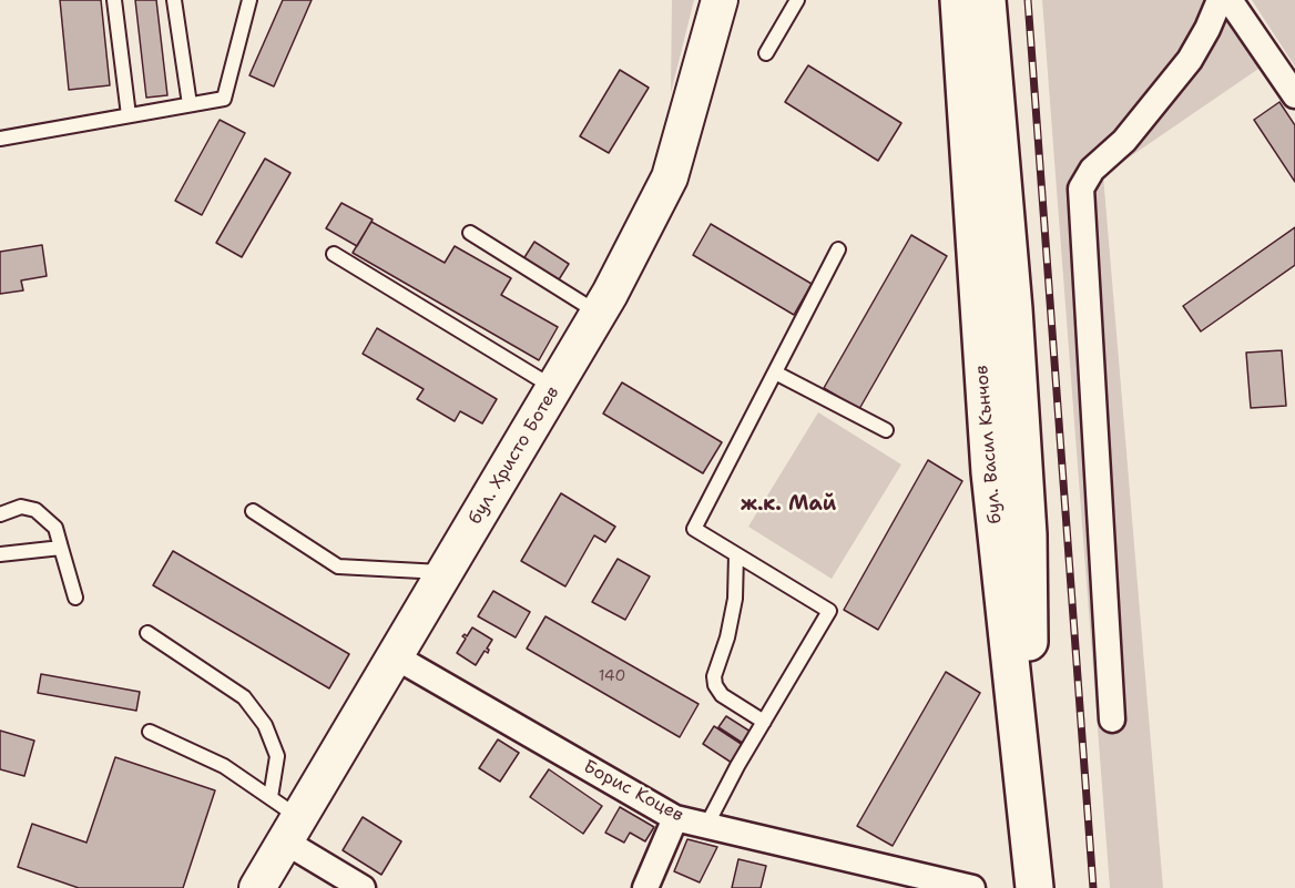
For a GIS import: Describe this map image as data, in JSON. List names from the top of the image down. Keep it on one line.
{"streets":{"main road":["бул. Васил Кънчов"],"street":["бул. Христо Ботев","Борис Коцев"]},"crossings":[["бул. Христо Ботев","Борис Коцев"]],"districts":["ж.к. Май"],"house_numbers":["140"]}
